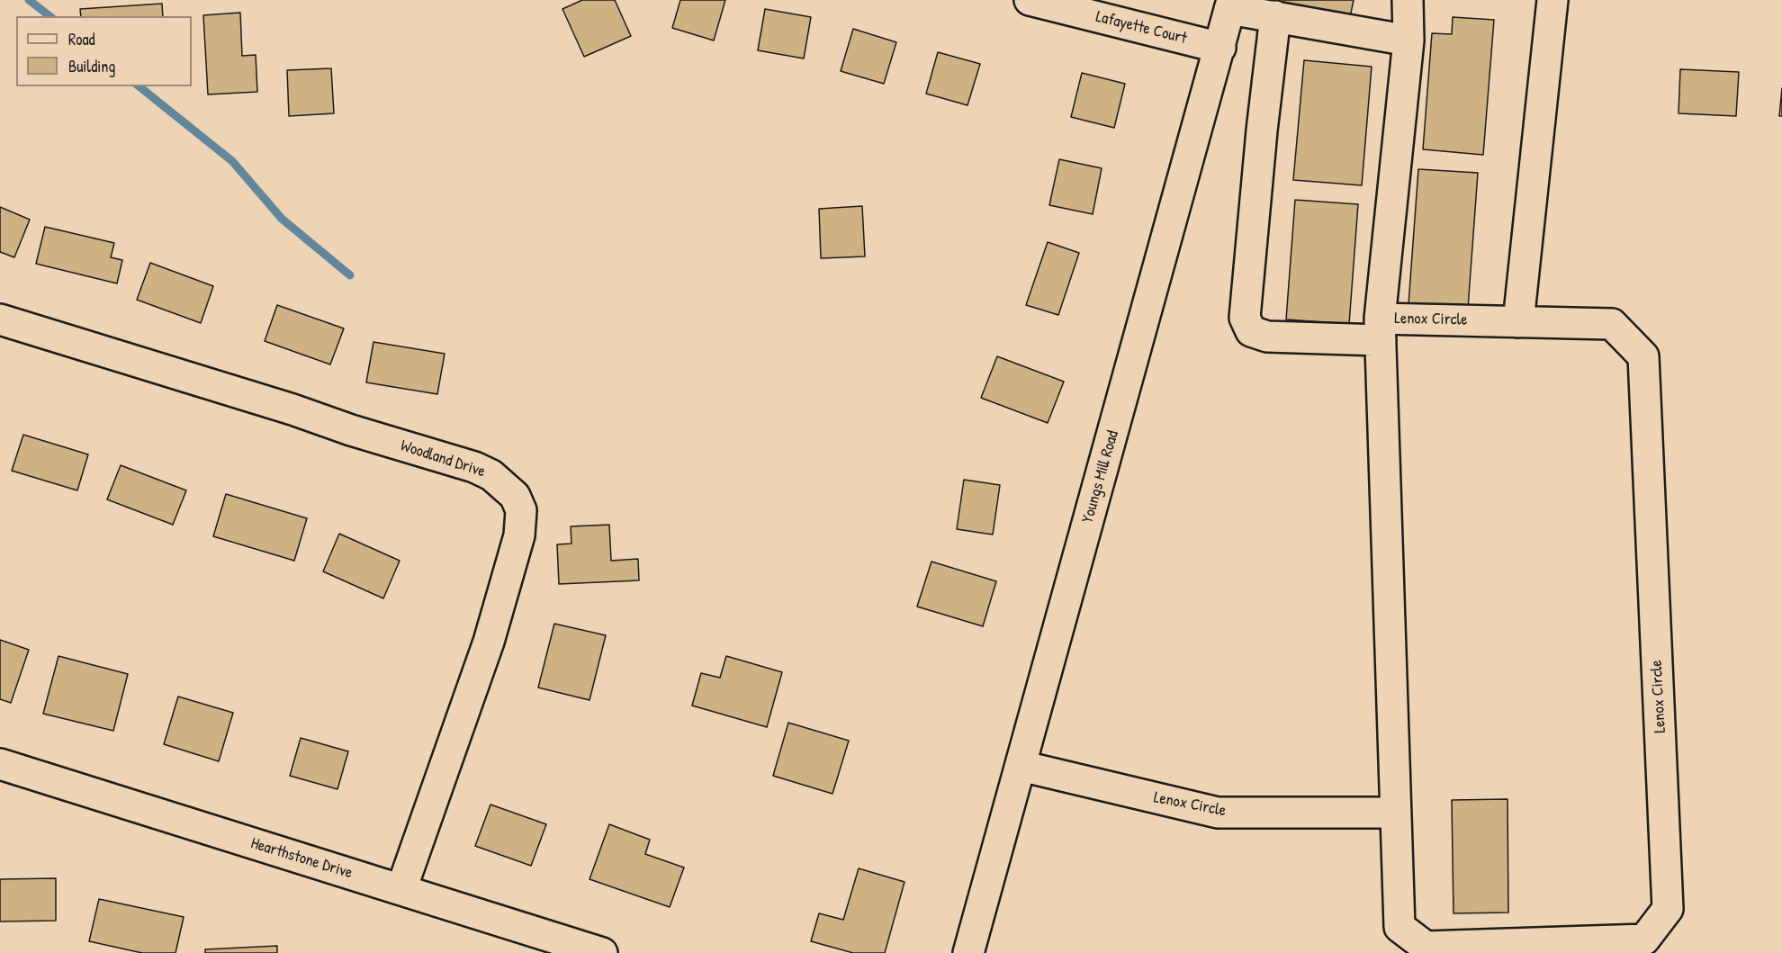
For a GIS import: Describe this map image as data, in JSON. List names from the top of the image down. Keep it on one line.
{"streets":{"street":["Lafayette Court","Lenox Circle","Woodland Drive","Youngs Mill Road","Hearthstone Drive"]},"crossings":[["Lafayette Court","Youngs Mill Road"],["Lenox Circle","Youngs Mill Road"],["Woodland Drive","Hearthstone Drive"]],"legend":["Road","Building"]}
